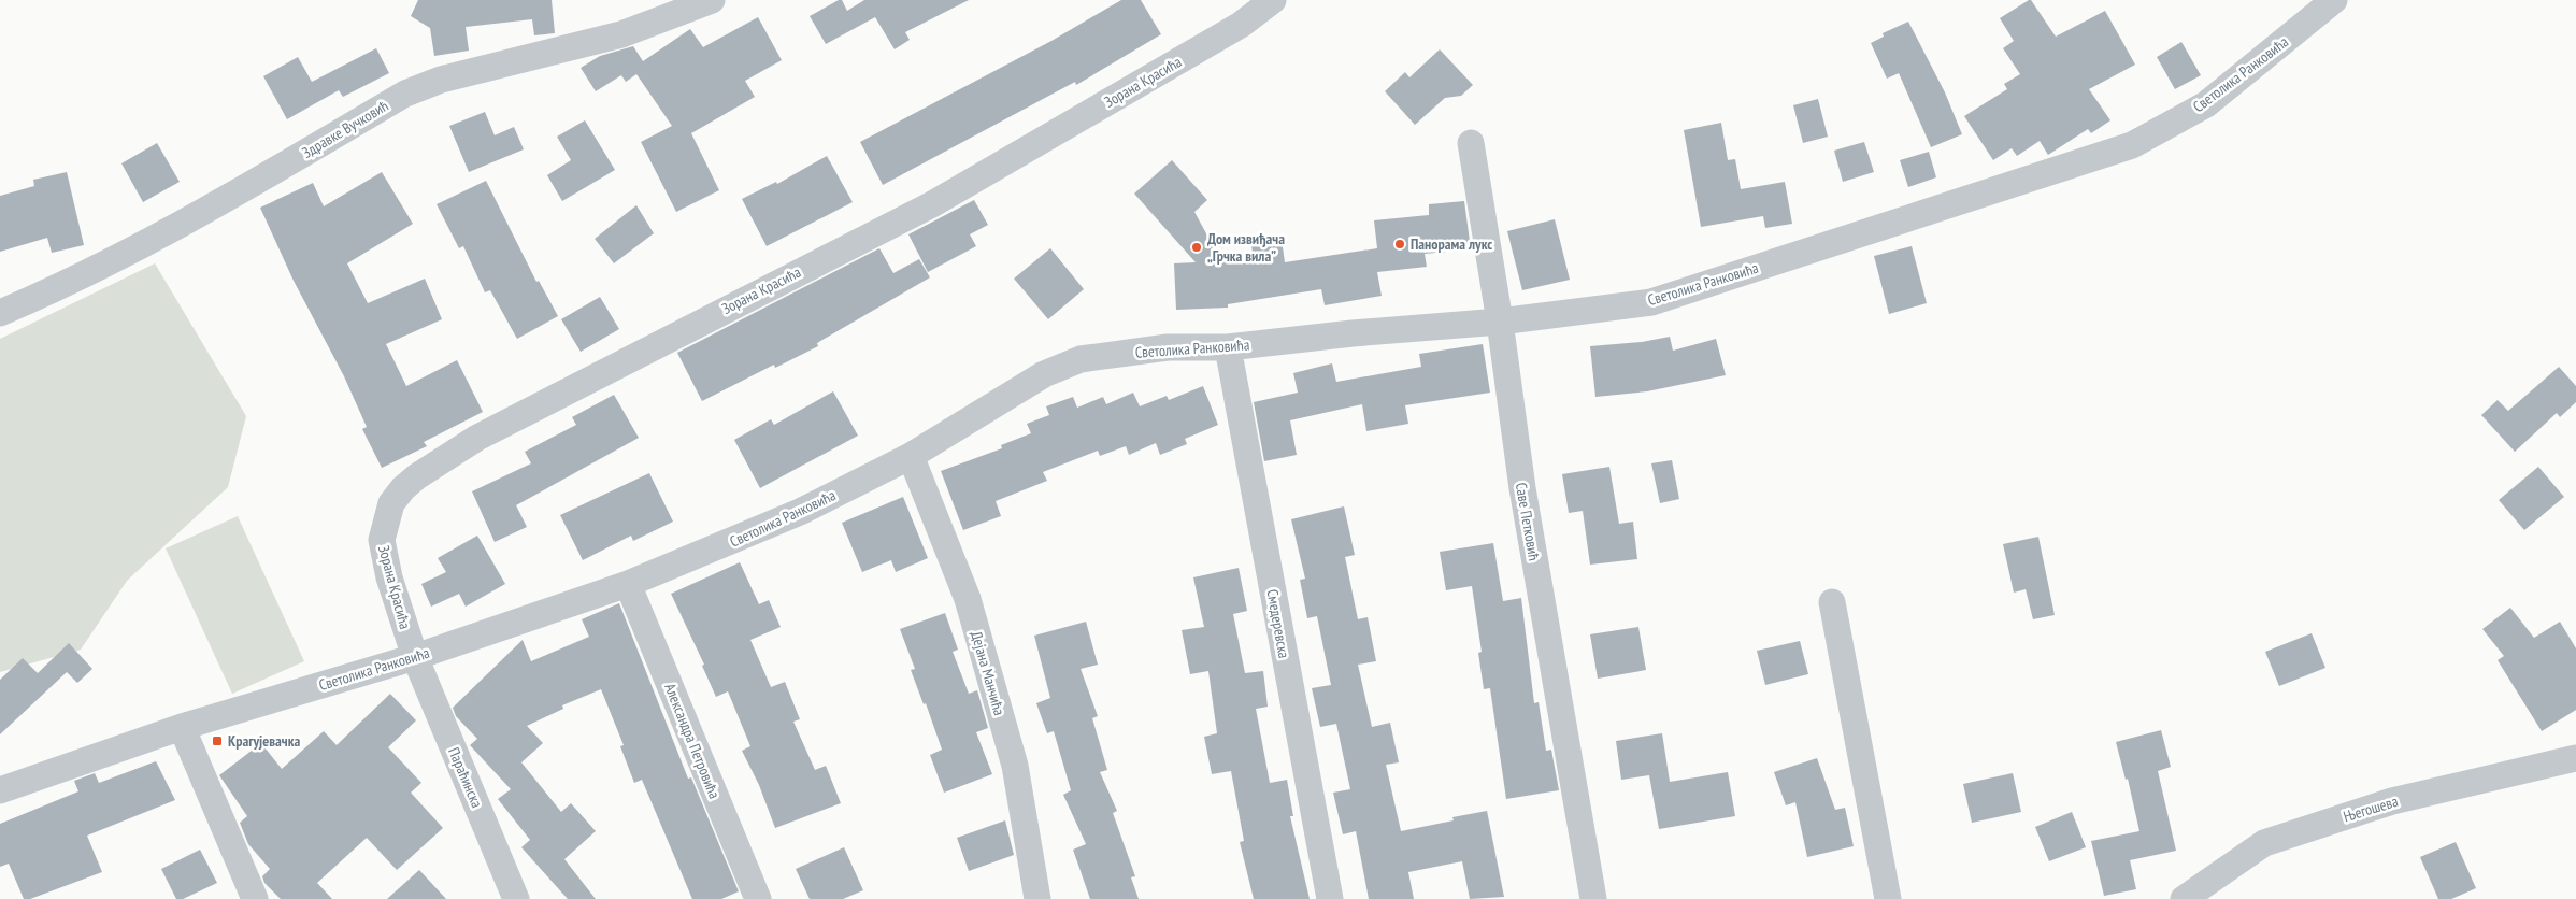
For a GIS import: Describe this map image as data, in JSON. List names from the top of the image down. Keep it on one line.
{"streets":{"street":["Светолика Ранковића","Зорана Красића","Здравке Вучковић","Саве Петковић","Смедеревска","Дејана Манчића","Александра Петровића","Параћинска","Његошева"]},"crossings":[["Светолика Ранковића","Зорана Красића"],["Светолика Ранковића","Саве Петковић"],["Светолика Ранковића","Смедеревска"],["Светолика Ранковића","Дејана Манчића"],["Светолика Ранковића","Александра Петровића"],["Светолика Ранковића","Параћинска"],["Зорана Красића","Параћинска"]],"places":{"other":["Панорама лукс","Дом извиђача „Грчка вила”"],"transit":["Крагујевачка"]}}
